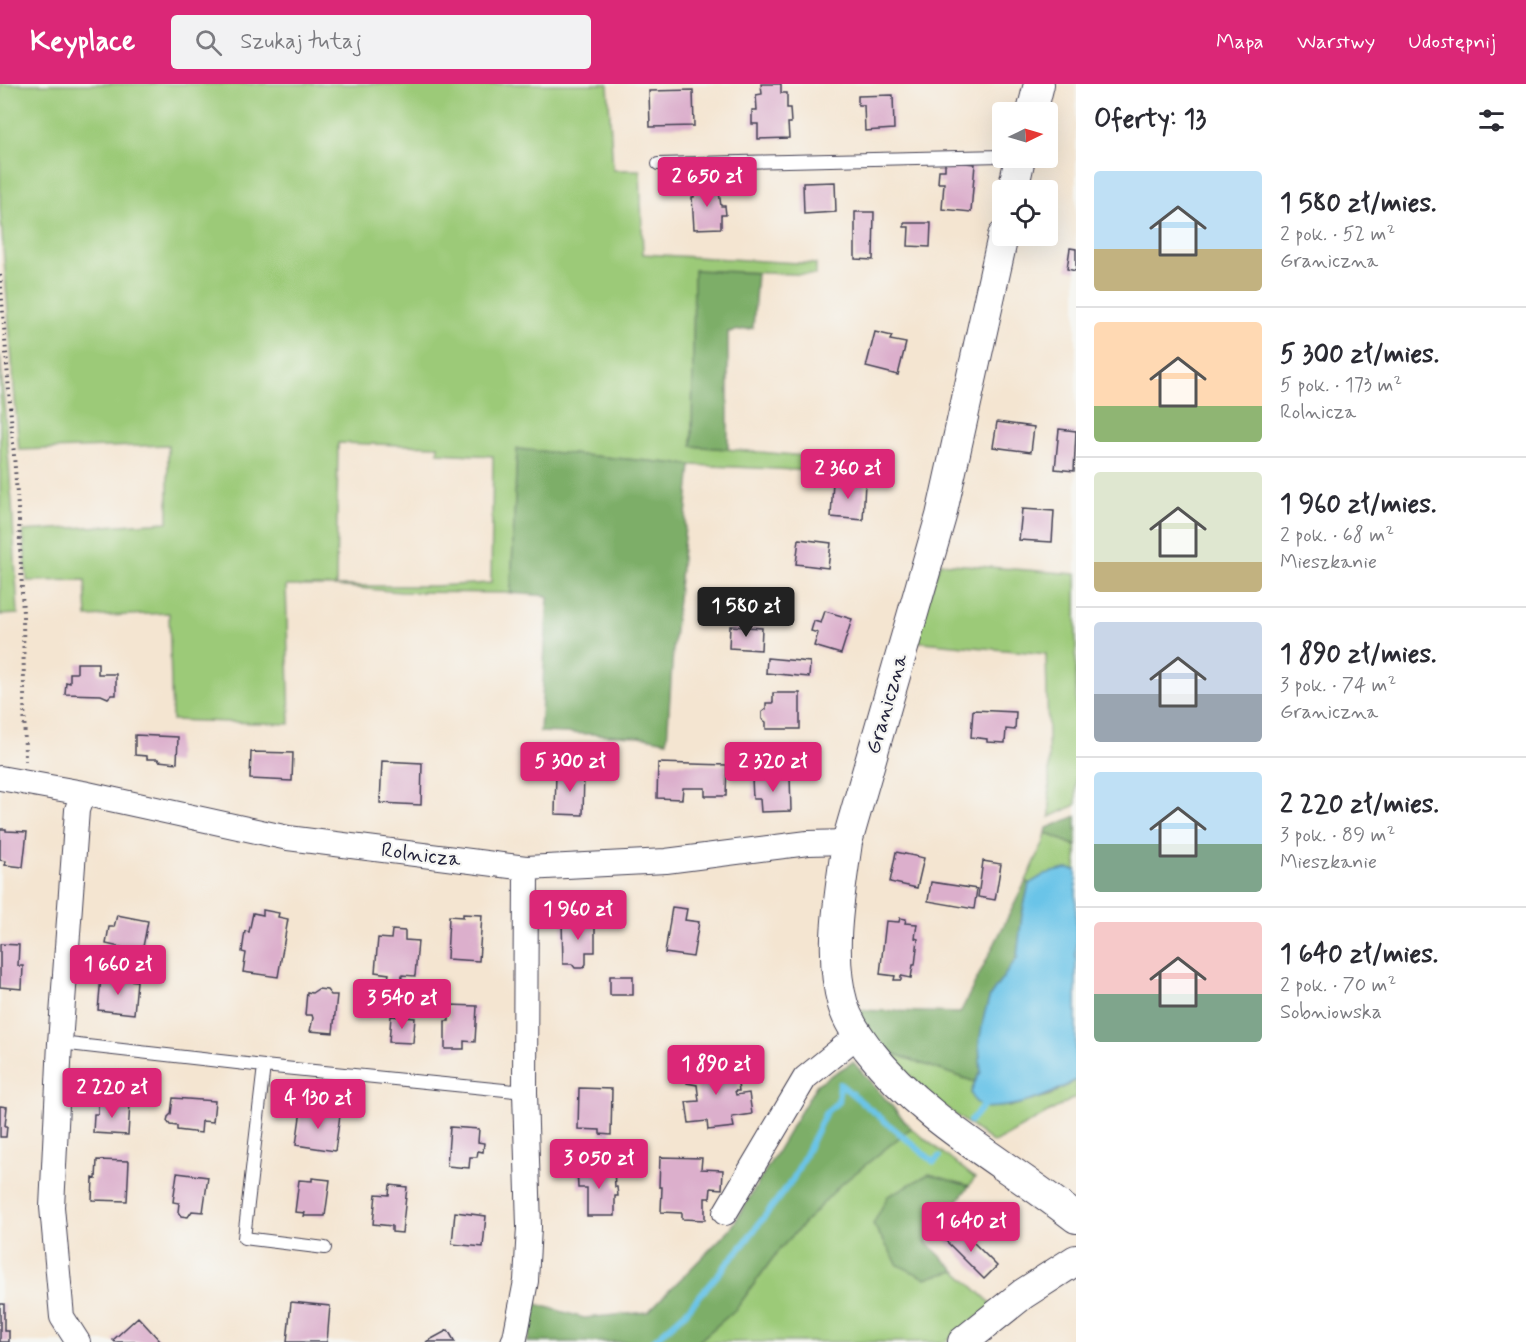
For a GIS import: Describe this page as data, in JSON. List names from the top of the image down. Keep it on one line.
{"streets":{"street":["Graniczna","Rolnicza"]},"crossings":[["Graniczna","Rolnicza"]],"north":"right","page":{"header":"Keyplace","search":"Szukaj tutaj","nav":["Mapa","Warstwy","Udostępnij"],"heading":"Oferty: 13","list":[{"name":"1 580 zł/mies.","note":"2 pok. · 52 m² · Graniczna"},{"name":"5 300 zł/mies.","note":"5 pok. · 173 m² · Rolnicza"},{"name":"1 960 zł/mies.","note":"2 pok. · 68 m² · Mieszkanie"},{"name":"1 890 zł/mies.","note":"3 pok. · 74 m² · Graniczna"},{"name":"2 220 zł/mies.","note":"3 pok. · 89 m² · Mieszkanie"},{"name":"1 640 zł/mies.","note":"2 pok. · 70 m² · Sobniowska"}],"price":["2 650 zł","2 360 zł","1 580 zł","5 300 zł","2 320 zł","1 960 zł","1 660 zł","3 540 zł","1 890 zł","2 220 zł","4 130 zł","3 050 zł","1 640 zł"]}}
